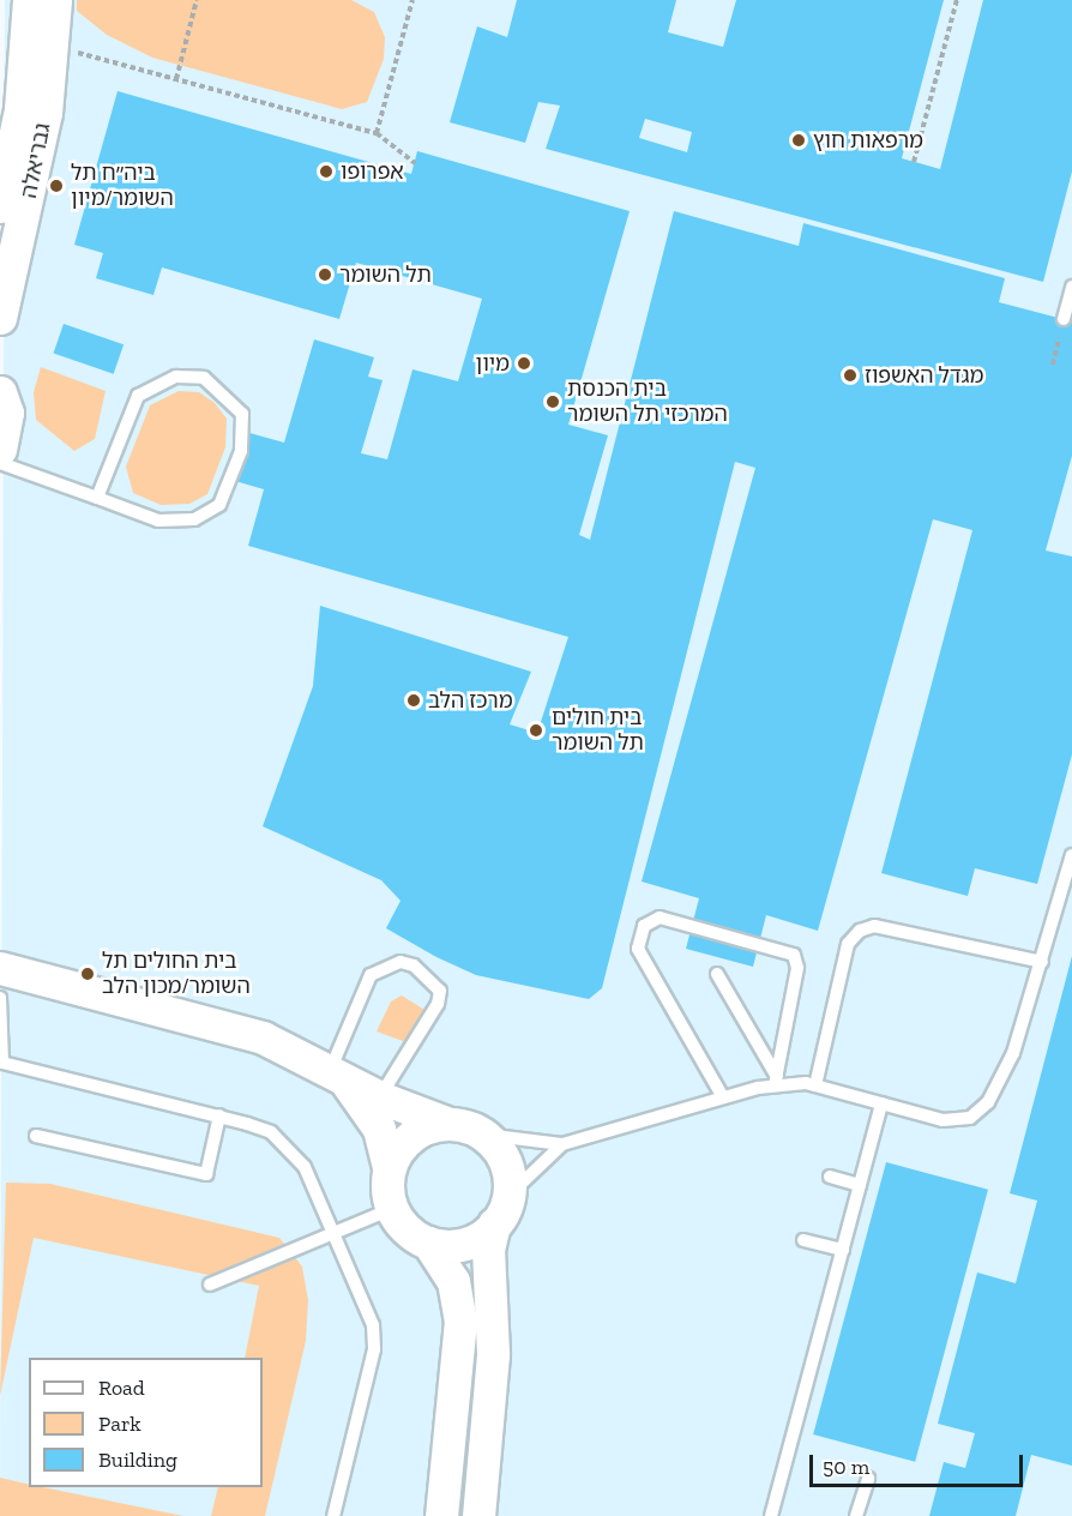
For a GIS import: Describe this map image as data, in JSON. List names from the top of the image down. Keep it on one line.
{"streets":{"street":["גבריאלה"]},"places":["מרפאות חוץ","אפרופו","ביה״ח תל השומר/מיון","תל השומר","מיון","מגדל האשפוז","בית הכנסת המרכזי תל השומר","מרכז הלב","בית חולים תל השומר","בית החולים תל השומר/מכון הלב"],"legend":["Road","Park","Building"],"scale_bar":"50 m"}
